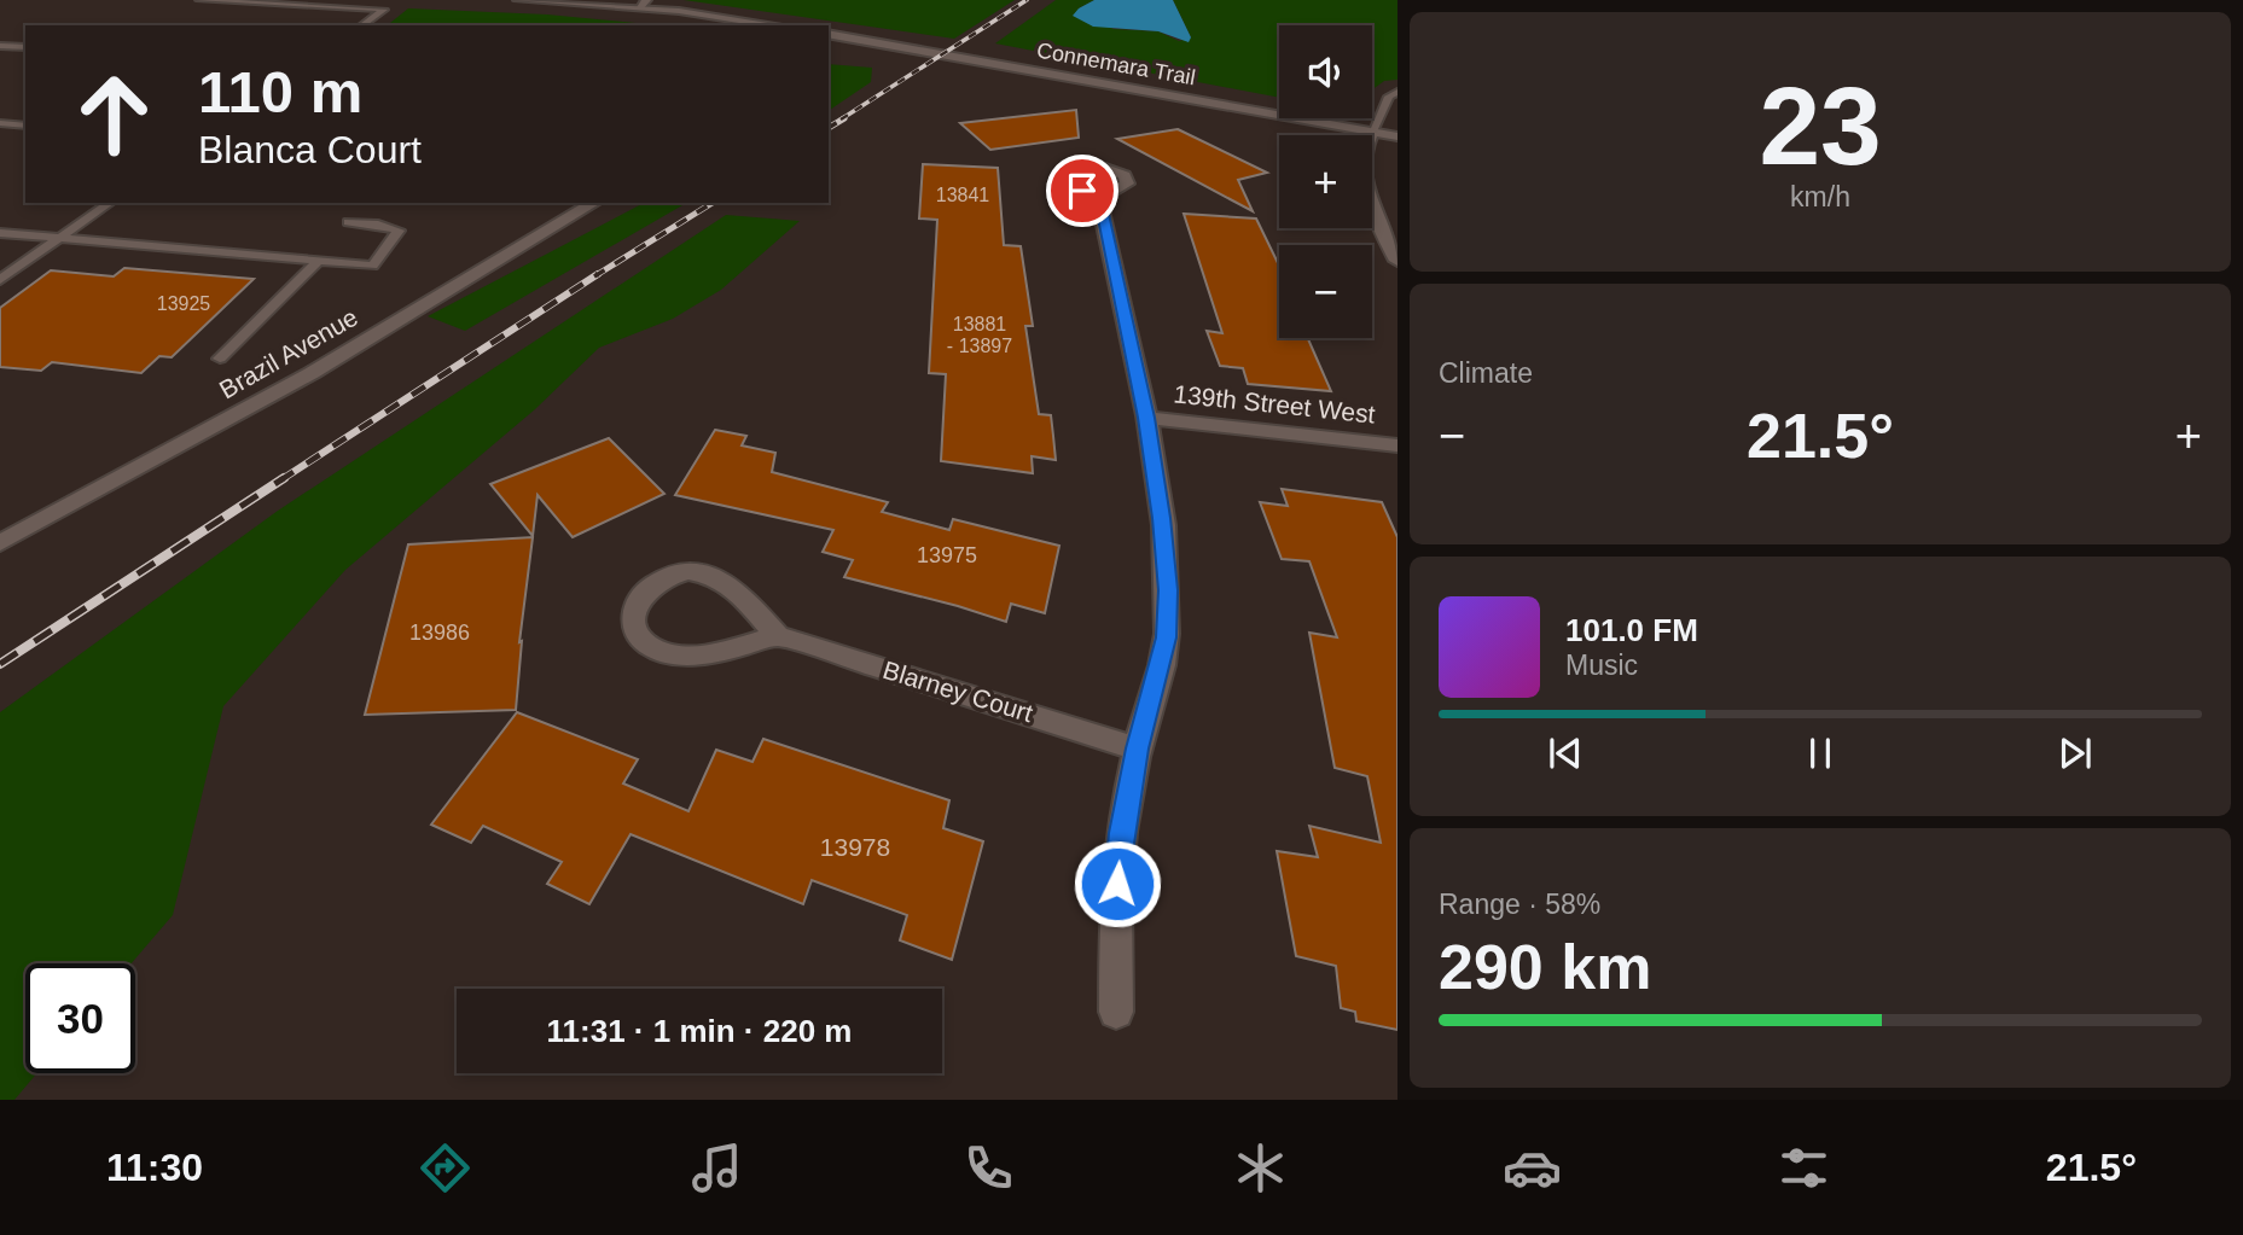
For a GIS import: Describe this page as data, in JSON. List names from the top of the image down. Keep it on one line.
{"streets":{"street":["Connemara Trail","Brazil Avenue","139th Street West","Blarney Court"]},"house_numbers":["13841","13925","13881 - 13897","13975","13986","13978"],"page":{"tile":[["23","km/h"],"Climate",["Range · 58%","290 km"]],"map_buttons":["+","−"],"turn":["110 m","Blanca Court"],"heat":["−","21.5°","+"],"song":["101.0 FM","Music"],"limit":"30","trip":"11:31 · 1 min · 220 m","tabs":["11:30","21.5°"]}}
